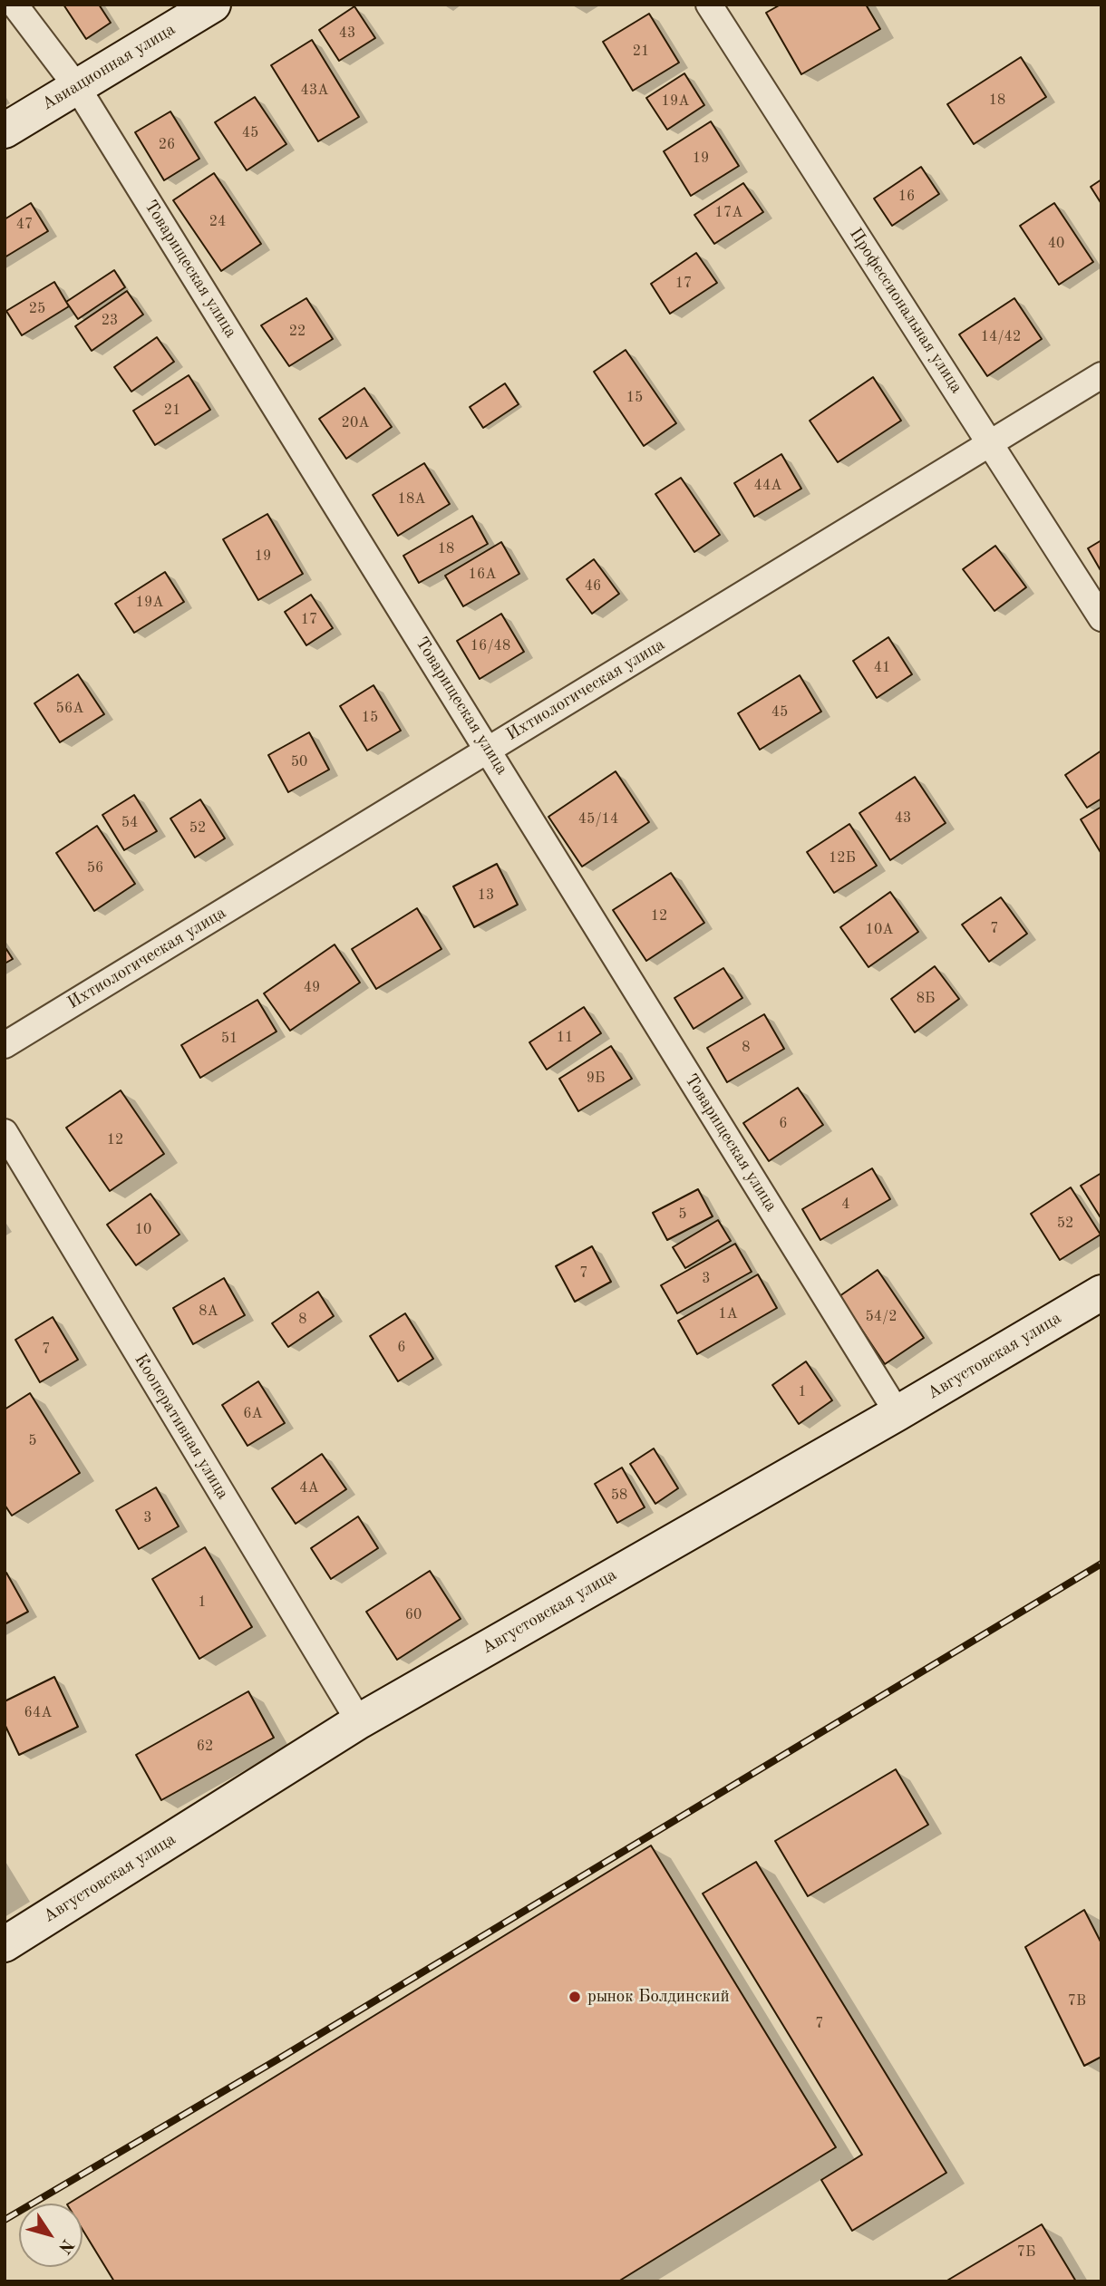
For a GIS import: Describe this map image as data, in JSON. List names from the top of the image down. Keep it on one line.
{"streets":{"street":["Авиационная улица","Товарищеская улица","Профессиональная улица","Ихтиологическая улица","Августовская улица","Кооперативная улица"]},"crossings":[["Авиационная улица","Товарищеская улица"],["Товарищеская улица","Ихтиологическая улица"],["Товарищеская улица","Августовская улица"],["Профессиональная улица","Ихтиологическая улица"],["Августовская улица","Кооперативная улица"]],"places":["рынок Болдинский"],"house_numbers":["43","21","43А","18","19А","45","26","19","16","17А","24","47","40","17","25","23","22","14/42","15","21","20А","44А","18А","18","19","16А","46","19А","17","16/48","41","56А","45","15","50","43","45/14","54","52","12Б","56","13","12","7","10А","49","8Б","11","51","8","9Б","6","12","4","5","52","10","7","3","8А","1А","54/2","8","6","7","1","6А","5","4А","58","3","1","60","64А","62","7В","7","7Б"],"north":"bottom right"}
